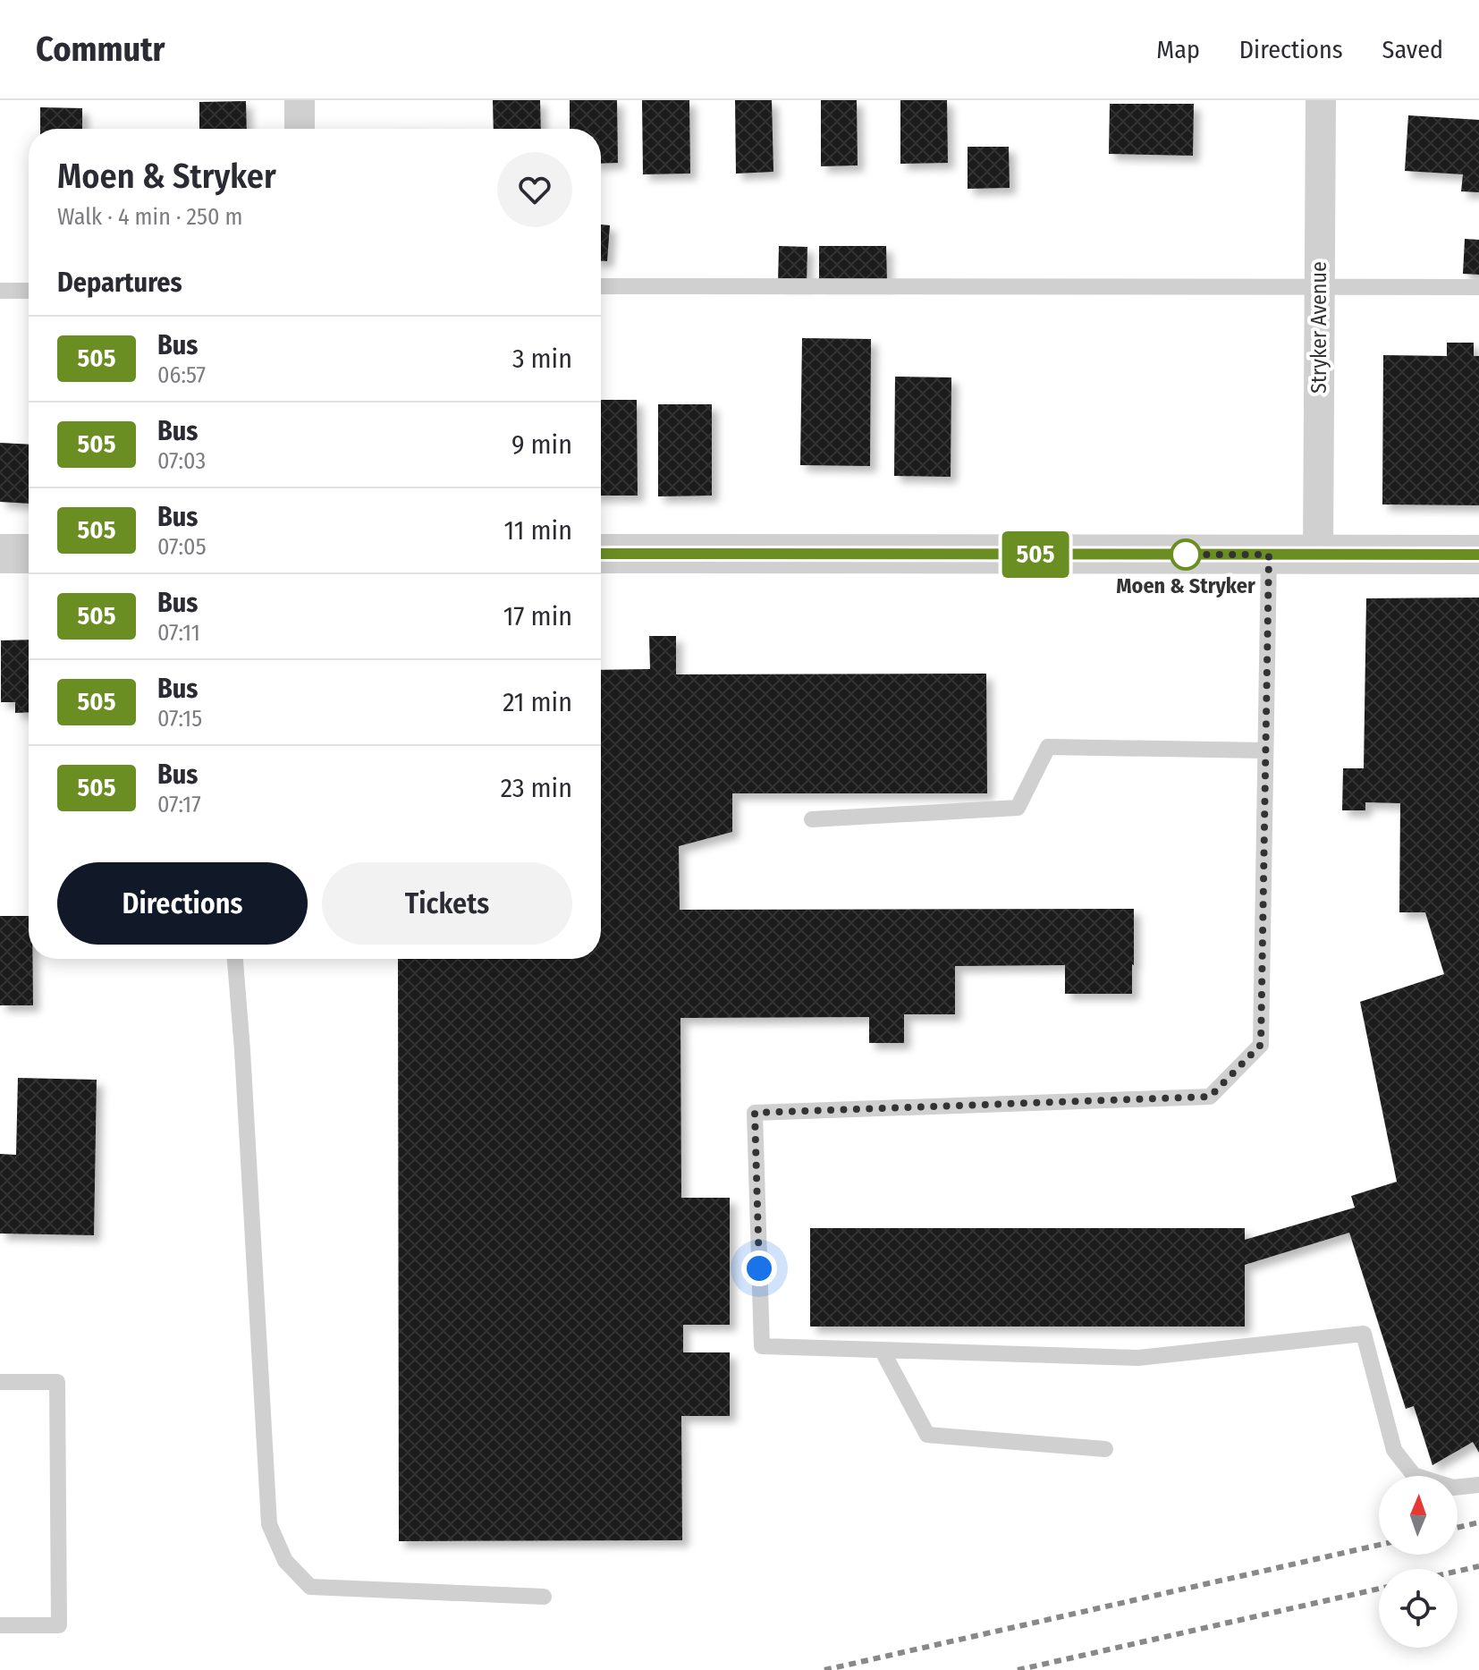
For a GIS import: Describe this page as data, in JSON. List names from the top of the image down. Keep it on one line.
{"streets":{"street":["Stryker Avenue"]},"places":["Moen & Stryker"],"lines":["bus line 505"],"north":"top","page":{"header":"Commutr","nav":["Map","Directions","Saved"],"on_map":"505","heading":[["Moen & Stryker","Walk · 4 min · 250 m"],"Departures"],"list":[{"mark":"505","name":"Bus","note":"06:57","value":"3 min"},{"mark":"505","name":"Bus","note":"07:03","value":"9 min"},{"mark":"505","name":"Bus","note":"07:05","value":"11 min"},{"mark":"505","name":"Bus","note":"07:11","value":"17 min"},{"mark":"505","name":"Bus","note":"07:15","value":"21 min"},{"mark":"505","name":"Bus","note":"07:17","value":"23 min"}],"buttons":["Directions","Tickets"]}}
